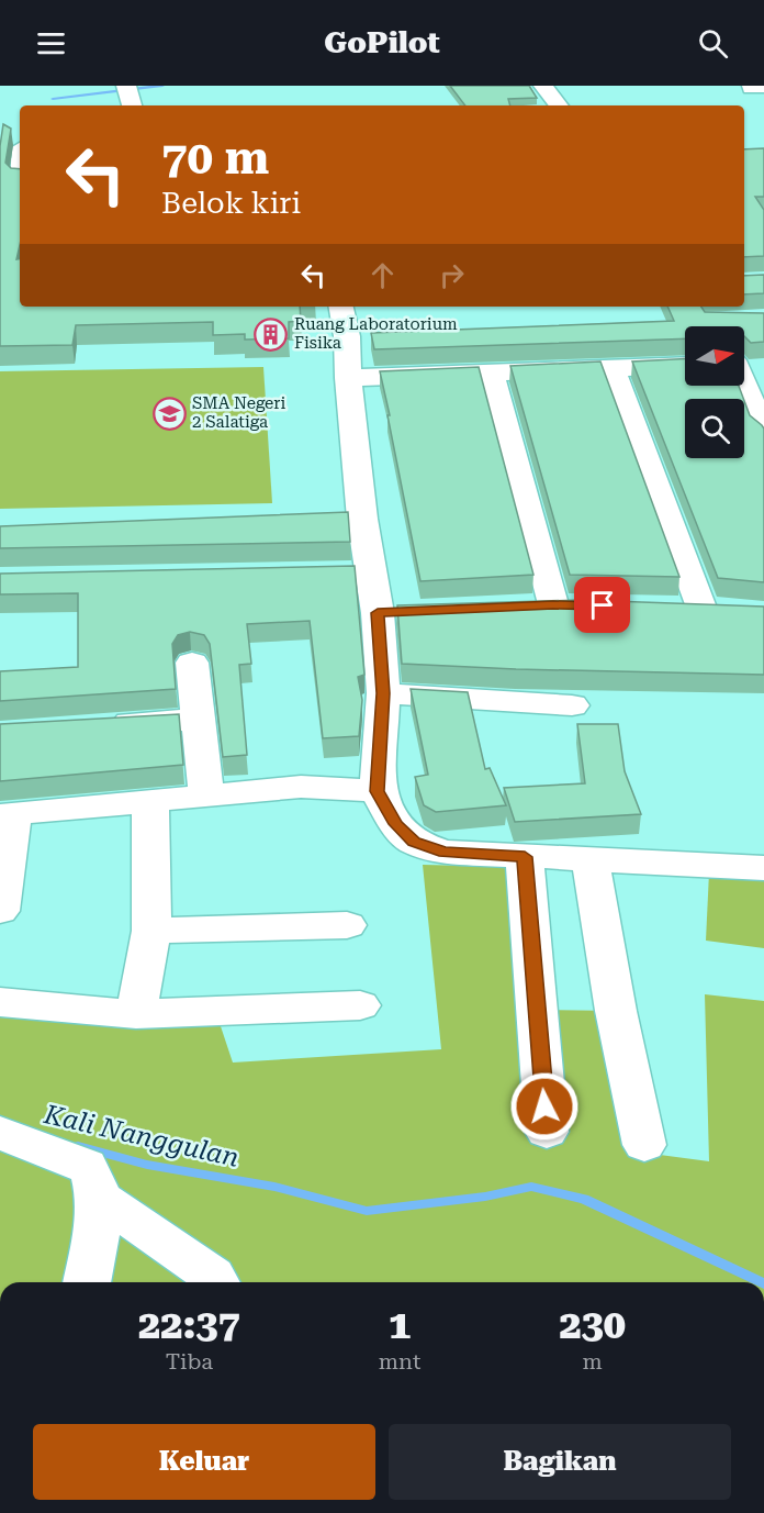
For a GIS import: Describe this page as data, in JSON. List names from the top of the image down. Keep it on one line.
{"water":["Kali Nanggulan"],"places":{"building":["Ruang Laboratorium Fisika"],"school or university":["SMA Negeri 2 Salatiga"]},"north":"right","page":{"header":"GoPilot","turn":["70 m","Belok kiri"],"eta":["22:37","Tiba","1","mnt","230","m"],"buttons":["Keluar","Bagikan"]}}
